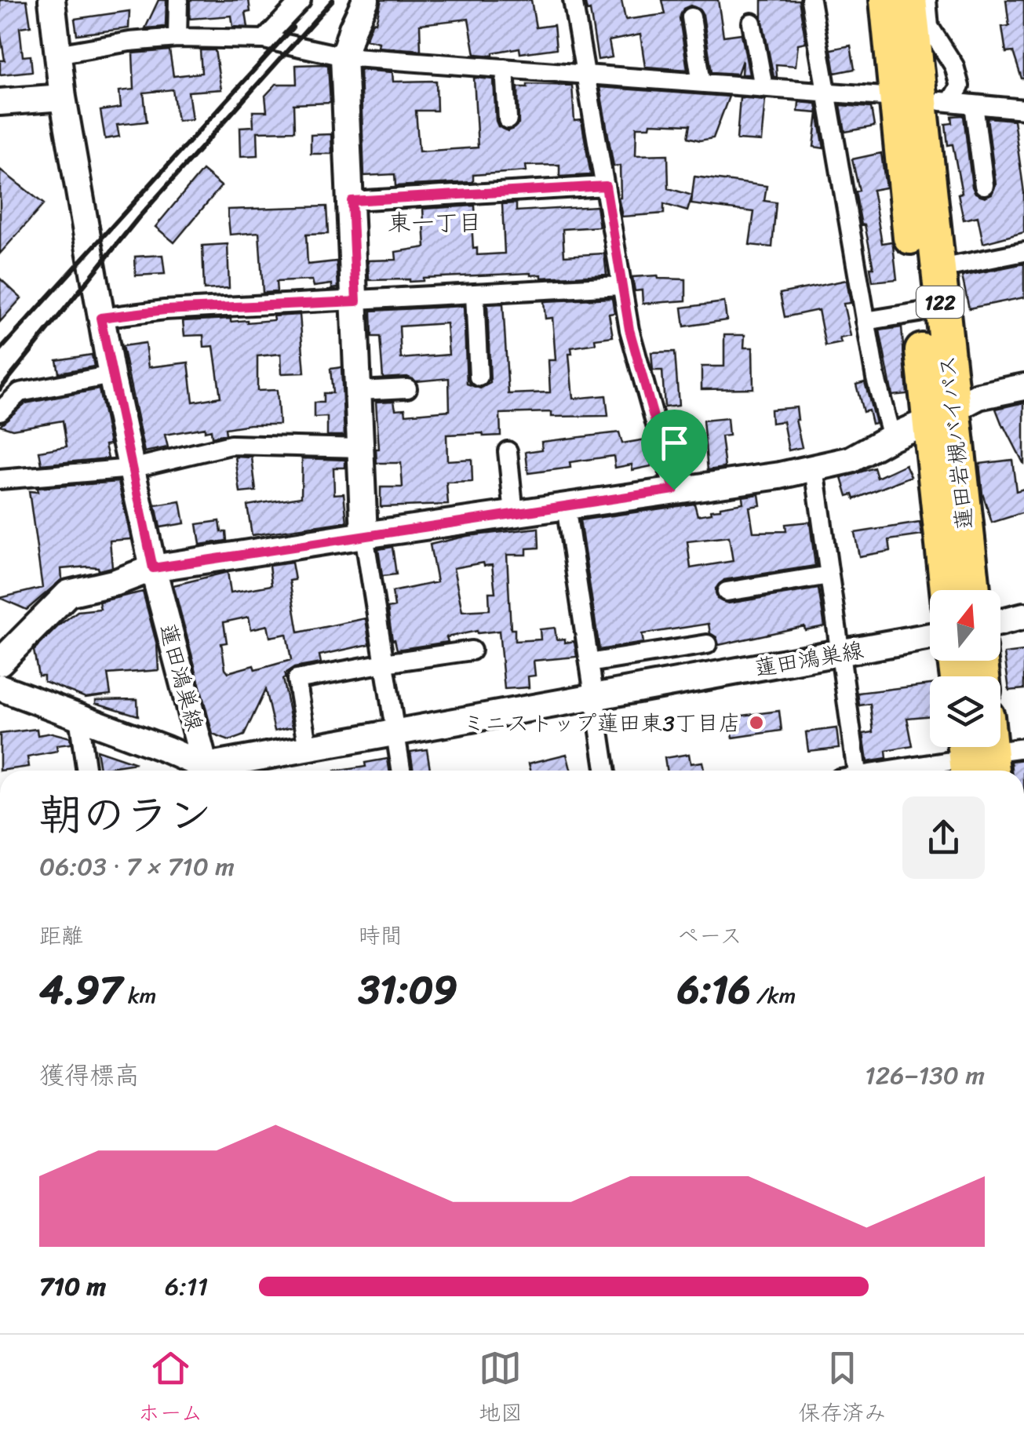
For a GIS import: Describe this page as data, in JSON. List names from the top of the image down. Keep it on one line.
{"streets":{"highway":["122","蓮田岩槻バイパス"],"street":["蓮田鴻巣線"]},"districts":["東一丁目"],"places":["ミニストップ蓮田東3丁目店"],"north":"top","page":{"heading":["朝のラン","06:03 · 7 × 710 m"],"stats":[["距離","4.97 km"],["時間","31:09"],["ペース","6:16 /km"]],"chart":["獲得標高","126–130 m"],"list":[{"name":"710 m","note":"6:11"}],"tabs":["ホーム","地図","保存済み"]}}
